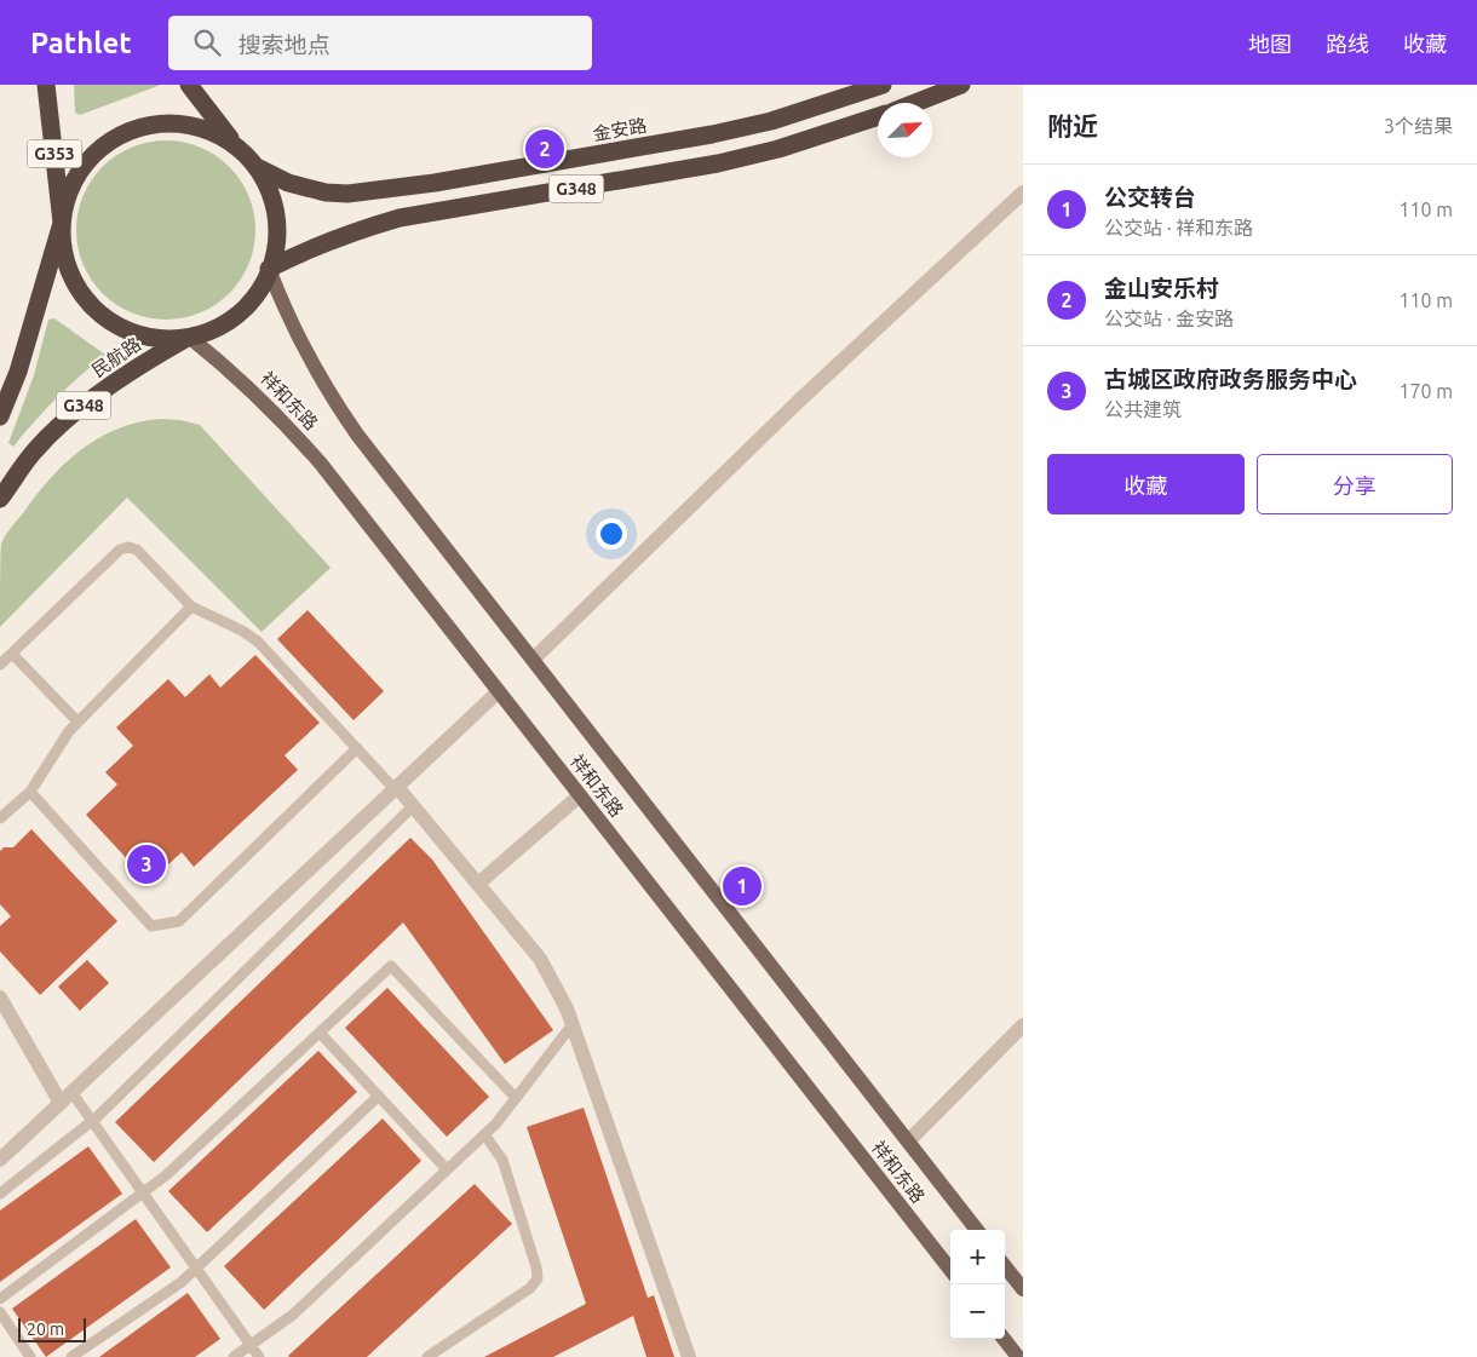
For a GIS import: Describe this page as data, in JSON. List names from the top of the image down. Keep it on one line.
{"streets":{"highway":["金安路","G353","G348","民航路"],"main road":["祥和东路"]},"crossings":[["金安路","G353"],["金安路","G348"],["金安路","民航路"],["金安路","祥和东路"],["G353","G348"],["G353","民航路"],["G353","祥和东路"],["G348","民航路"],["G348","祥和东路"],["民航路","祥和东路"]],"scale_bar":"20 m","north":"top right","page":{"header":"Pathlet","search":"搜索地点","nav":["地图","路线","收藏"],"heading":["附近","3个结果"],"pins":["2","3","1"],"list":[{"mark":"1","name":"公交转台","note":"公交站 · 祥和东路","value":"110 m"},{"mark":"2","name":"金山安乐村","note":"公交站 · 金安路","value":"110 m"},{"mark":"3","name":"古城区政府政务服务中心","note":"公共建筑","value":"170 m"}],"buttons":["收藏","分享"],"map_buttons":["+","−"],"scale":"20 m"}}
